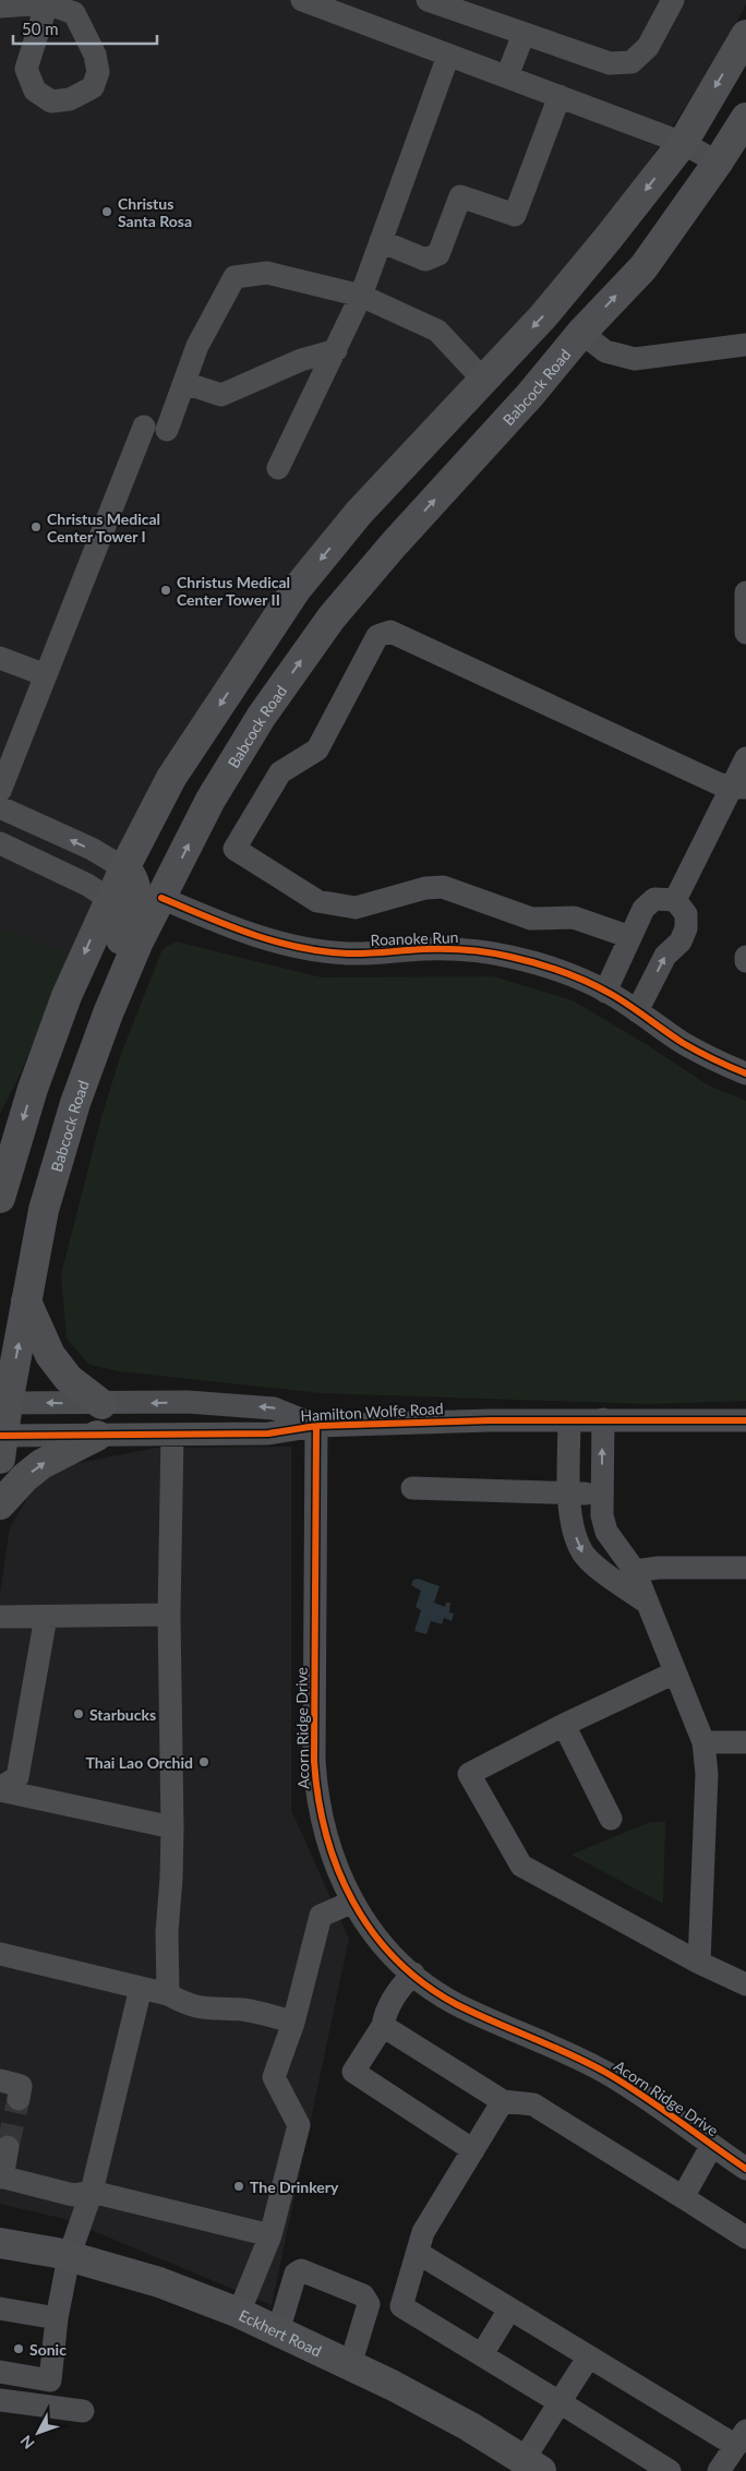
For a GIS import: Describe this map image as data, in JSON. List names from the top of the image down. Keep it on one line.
{"streets":{"main road":["Babcock Road","Eckhert Road"],"street":["Roanoke Run","Hamilton Wolfe Road","Acorn Ridge Drive"]},"crossings":[["Babcock Road","Roanoke Run"],["Babcock Road","Hamilton Wolfe Road"],["Hamilton Wolfe Road","Acorn Ridge Drive"]],"places":["Christus Santa Rosa","Christus Medical Center Tower I","Christus Medical Center Tower II","Starbucks","Thai Lao Orchid","The Drinkery","Sonic"],"scale_bar":"50 m","north":"bottom left"}
